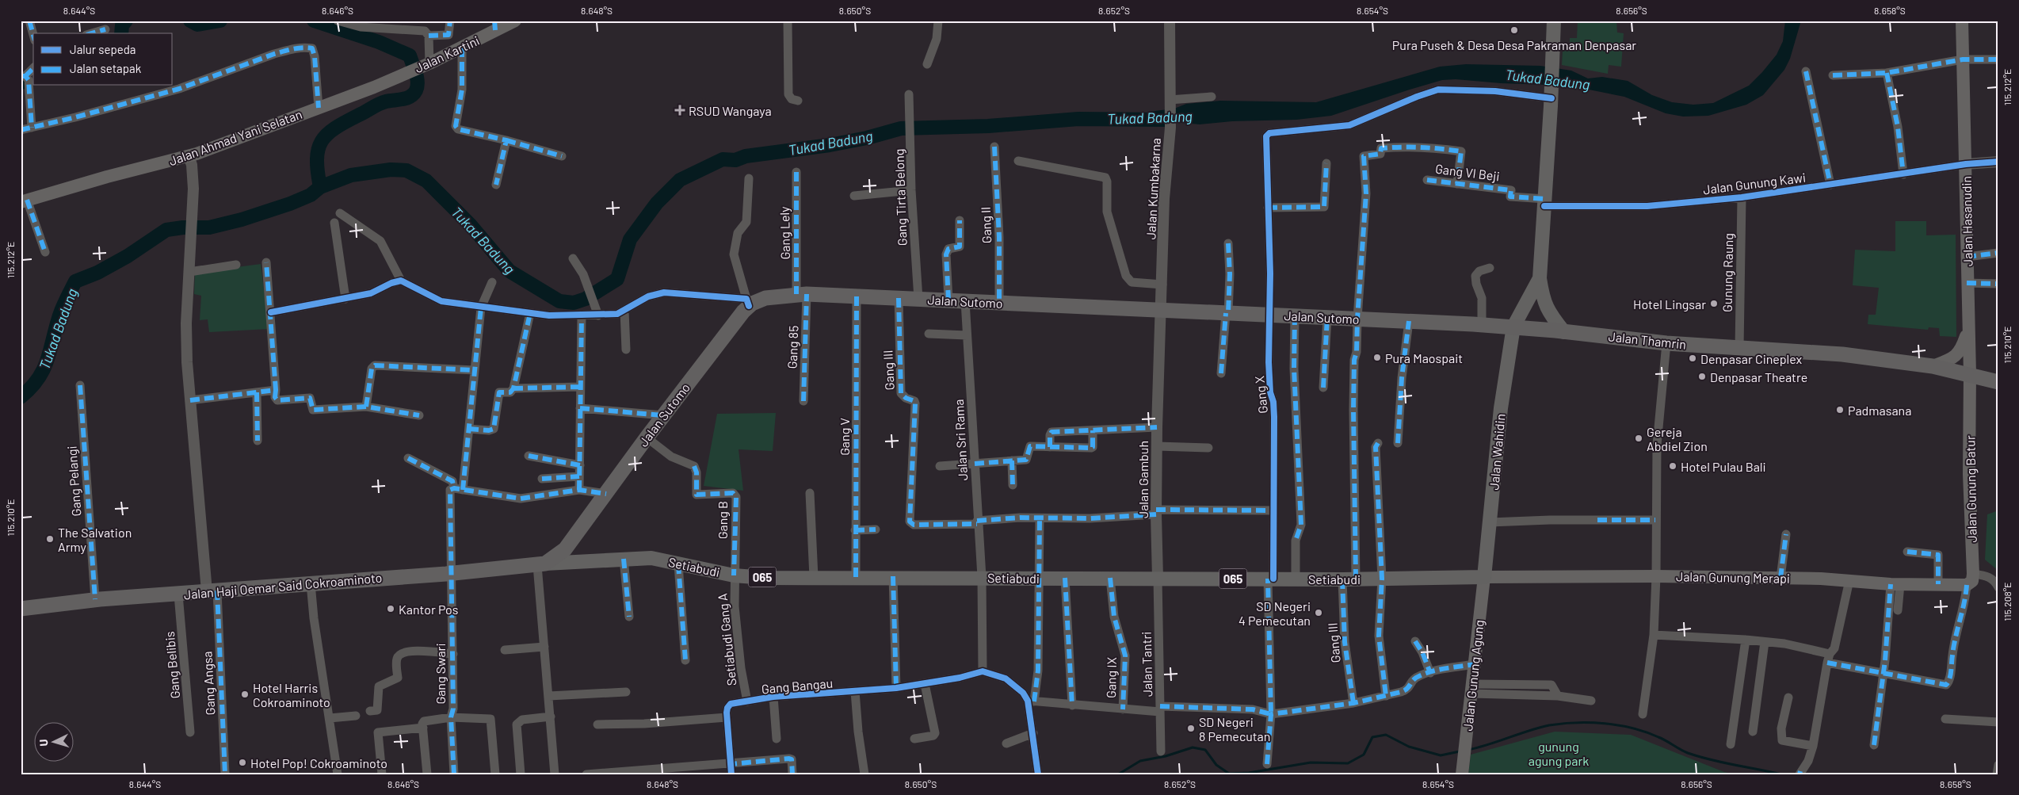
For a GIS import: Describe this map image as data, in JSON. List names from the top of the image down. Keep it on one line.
{"streets":{"highway":["Jalan Sutomo","Jalan Thamrin","Jalan Haji Oemar Said Cokroaminoto"],"main road":["Jalan Kartini","Jalan Ahmad Yani Selatan","Jalan Hasanudin","Jalan Wahidin","Jalan Gunung Batur","Setiabudi","065","Jalan Gunung Merapi","Jalan Gunung Agung"],"street":["Gang VI Beji","Jalan Gunung Kawi","Jalan Kumbakarna","Gang Tirta Belong","Gang II","Gang Lely","Gunung Raung","Gang 85","Gang III","Gang X","Gang V","Jalan Sri Rama","Jalan Gambuh","Gang Pelangi","Gang B","Setiabudi Gang A","Jalan Tantri","Gang Belibis","Gang Swari","Gang IX","Gang Angsa","Gang Bangau"]},"crossings":[["Jalan Kartini","Jalan Ahmad Yani Selatan"],["Gang VI Beji","Jalan Gunung Kawi"],["Gang VI Beji","Gang III"],["Jalan Gunung Kawi","Jalan Hasanudin"],["Jalan Gunung Kawi","Gunung Raung"],["Jalan Kumbakarna","Jalan Sutomo"],["Jalan Kumbakarna","Jalan Gambuh"],["Gang Tirta Belong","Jalan Sutomo"],["Jalan Hasanudin","Jalan Thamrin"],["Jalan Hasanudin","Jalan Gunung Batur"],["Gang II","Jalan Sutomo"],["Gang Lely","Jalan Sutomo"],["Gang Lely","Gang 85"],["Gunung Raung","Jalan Thamrin"],["Jalan Sutomo","Jalan Thamrin"],["Jalan Sutomo","Gang 85"],["Jalan Sutomo","Gang III"],["Jalan Sutomo","Gang X"],["Jalan Sutomo","Gang V"],["Jalan Sutomo","Jalan Sri Rama"],["Jalan Sutomo","Jalan Wahidin"],["Jalan Sutomo","Jalan Gambuh"],["Jalan Sutomo","Gang B"],["Jalan Sutomo","Setiabudi"],["Jalan Sutomo","Jalan Haji Oemar Said Cokroaminoto"],["Jalan Thamrin","Jalan Wahidin"],["Jalan Thamrin","Jalan Gunung Batur"],["Gang III","Jalan Sri Rama"],["Gang III","Setiabudi"],["Gang X","Setiabudi"],["Gang V","Setiabudi"],["Jalan Sri Rama","Setiabudi"],["Jalan Sri Rama","Gang Bangau"],["Jalan Wahidin","Setiabudi"],["Jalan Wahidin","Jalan Gunung Merapi"],["Jalan Wahidin","Jalan Gunung Agung"],["Jalan Gambuh","Setiabudi"],["Jalan Gambuh","Jalan Tantri"],["Gang Pelangi","Jalan Haji Oemar Said Cokroaminoto"],["Jalan Gunung Batur","Jalan Gunung Merapi"],["Gang B","Setiabudi"],["Gang B","Setiabudi Gang A"],["Setiabudi","Jalan Gunung Merapi"],["Setiabudi","Jalan Haji Oemar Said Cokroaminoto"],["Setiabudi","Setiabudi Gang A"],["Setiabudi","Jalan Tantri"],["Setiabudi","Jalan Gunung Agung"],["Setiabudi","Gang IX"],["Jalan Gunung Merapi","Jalan Gunung Agung"],["Jalan Haji Oemar Said Cokroaminoto","Gang Belibis"],["Jalan Haji Oemar Said Cokroaminoto","Gang Swari"],["Jalan Haji Oemar Said Cokroaminoto","Gang Angsa"],["Setiabudi Gang A","Gang Bangau"]],"water":["Tukad Badung"],"parks":["gunung agung park"],"places":{"other":["Pura Puseh & Desa Desa Pakraman Denpasar","Hotel Lingsar","Pura Maospait","Denpasar Cineplex","Denpasar Theatre","Padmasana","Gereja Abdiel Zion","Hotel Pulau Bali","The Salvation Army","Kantor Pos","SD Negeri 4 Pemecutan","Hotel Harris Cokroaminoto","SD Negeri 8 Pemecutan","Hotel Pop! Cokroaminoto"],"health":["RSUD Wangaya"]},"legend":["Jalur sepeda","Jalan setapak"],"north":"left","coordinates":["8.644°S","8.646°S","8.648°S","8.650°S","8.652°S","8.654°S","8.656°S","8.658°S","115.212°E","115.210°E","115.208°E"]}
